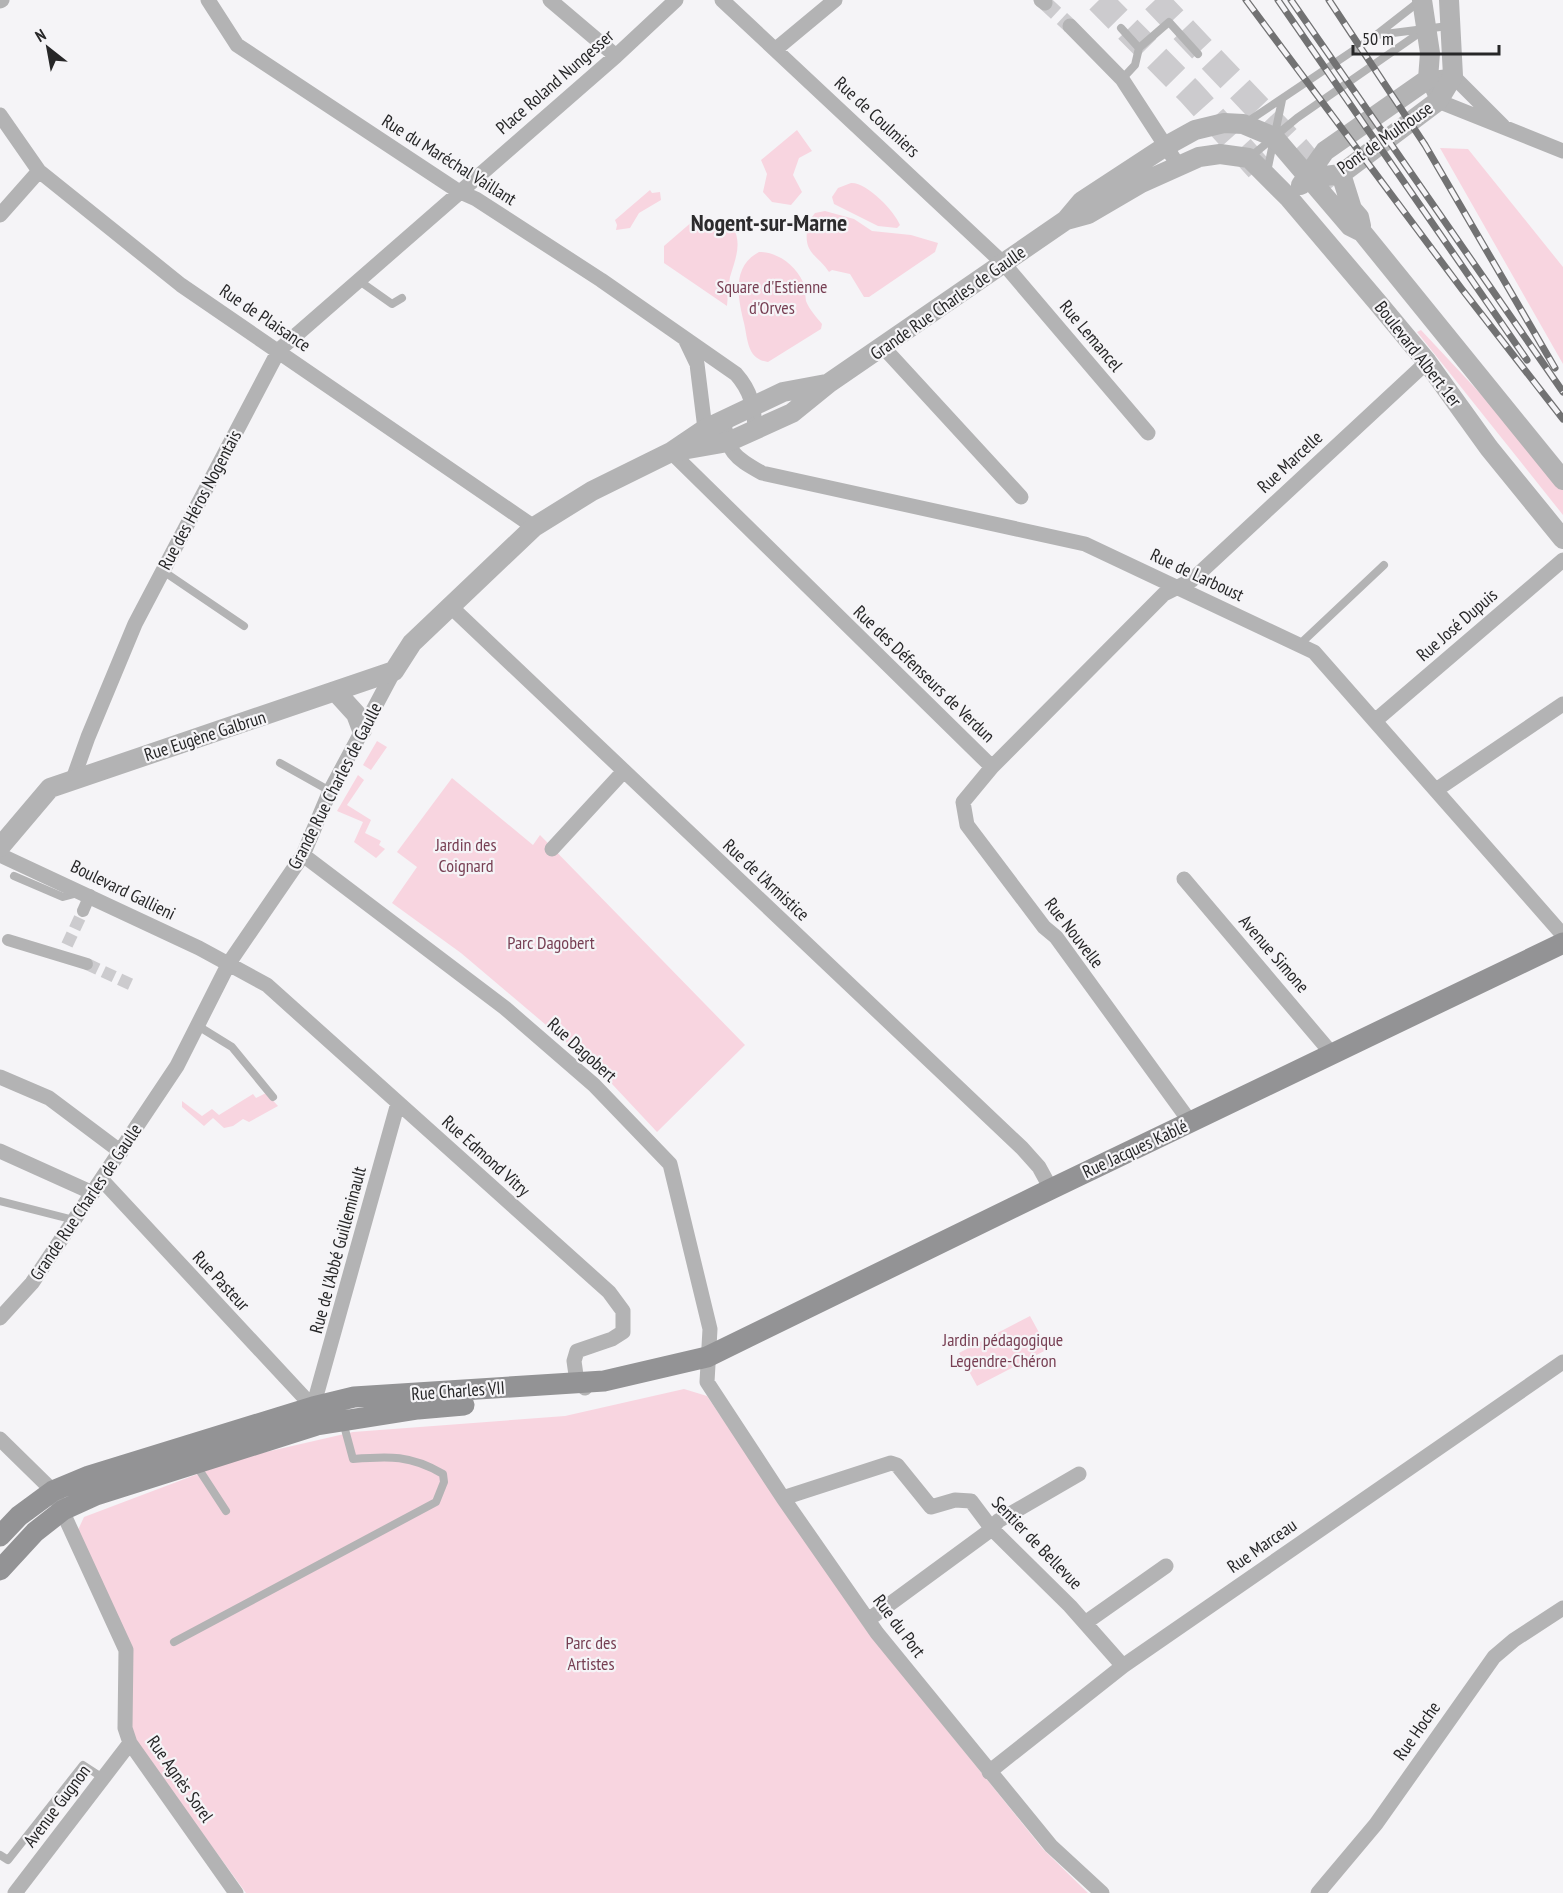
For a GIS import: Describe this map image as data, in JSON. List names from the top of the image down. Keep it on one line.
{"streets":{"main road":["Rue Jacques Kablé","Rue Charles VII"],"street":["Place Roland Nungesser","Rue de Coulmiers","Pont de Mulhouse","Rue du Maréchal Vaillant","Grande Rue Charles de Gaulle","Rue de Plaisance","Rue Lemancel","Boulevard Albert 1er","Rue Marcelle","Rue des Héros Nogentais","Rue de Larboust","Rue José Dupuis","Rue des Défenseurs de Verdun","Rue Eugène Galbrun","Rue de l'Armistice","Boulevard Gallieni","Rue Nouvelle","Avenue Simone","Rue Dagobert","Rue Edmond Vitry","Rue de l'Abbé Guilleminault","Rue Pasteur","Sentier de Bellevue","Rue Marceau","Rue du Port","Rue Hoche","Rue Agnès Sorel","Avenue Gugnon"]},"crossings":[["Place Roland Nungesser","Rue du Maréchal Vaillant"],["Place Roland Nungesser","Rue des Héros Nogentais"],["Rue de Coulmiers","Grande Rue Charles de Gaulle"],["Rue de Coulmiers","Rue Lemancel"],["Pont de Mulhouse","Boulevard Albert 1er"],["Rue du Maréchal Vaillant","Grande Rue Charles de Gaulle"],["Rue du Maréchal Vaillant","Rue des Héros Nogentais"],["Grande Rue Charles de Gaulle","Rue de Plaisance"],["Grande Rue Charles de Gaulle","Rue Lemancel"],["Grande Rue Charles de Gaulle","Boulevard Albert 1er"],["Grande Rue Charles de Gaulle","Rue de Larboust"],["Grande Rue Charles de Gaulle","Rue des Défenseurs de Verdun"],["Grande Rue Charles de Gaulle","Rue Eugène Galbrun"],["Grande Rue Charles de Gaulle","Rue de l'Armistice"],["Grande Rue Charles de Gaulle","Boulevard Gallieni"],["Grande Rue Charles de Gaulle","Rue Dagobert"],["Grande Rue Charles de Gaulle","Rue Edmond Vitry"],["Grande Rue Charles de Gaulle","Rue Pasteur"],["Rue de Plaisance","Rue des Héros Nogentais"],["Boulevard Albert 1er","Rue Marcelle"],["Rue Marcelle","Rue de Larboust"],["Rue Marcelle","Rue des Défenseurs de Verdun"],["Rue des Héros Nogentais","Rue Eugène Galbrun"],["Rue de Larboust","Rue José Dupuis"],["Rue de Larboust","Rue des Défenseurs de Verdun"],["Rue des Défenseurs de Verdun","Rue Nouvelle"],["Rue de l'Armistice","Rue Jacques Kablé"],["Boulevard Gallieni","Rue Edmond Vitry"],["Rue Nouvelle","Rue Jacques Kablé"],["Avenue Simone","Rue Jacques Kablé"],["Rue Dagobert","Rue Jacques Kablé"],["Rue Dagobert","Rue Charles VII"],["Rue Dagobert","Rue du Port"],["Rue Jacques Kablé","Rue Charles VII"],["Rue Jacques Kablé","Rue du Port"],["Rue Edmond Vitry","Rue de l'Abbé Guilleminault"],["Rue Edmond Vitry","Rue Charles VII"],["Rue de l'Abbé Guilleminault","Rue Pasteur"],["Rue de l'Abbé Guilleminault","Rue Charles VII"],["Rue Pasteur","Rue Charles VII"],["Rue Charles VII","Rue du Port"],["Rue Charles VII","Rue Agnès Sorel"],["Sentier de Bellevue","Rue Marceau"],["Sentier de Bellevue","Rue du Port"],["Rue Marceau","Rue du Port"],["Rue Agnès Sorel","Avenue Gugnon"]],"districts":["Nogent-sur-Marne"],"parks":["Square d'Estienne d'Orves","Jardin des Coignard","Parc Dagobert","Jardin pédagogique Legendre-Chéron","Parc des Artistes"],"scale_bar":"50 m","north":"top left"}
